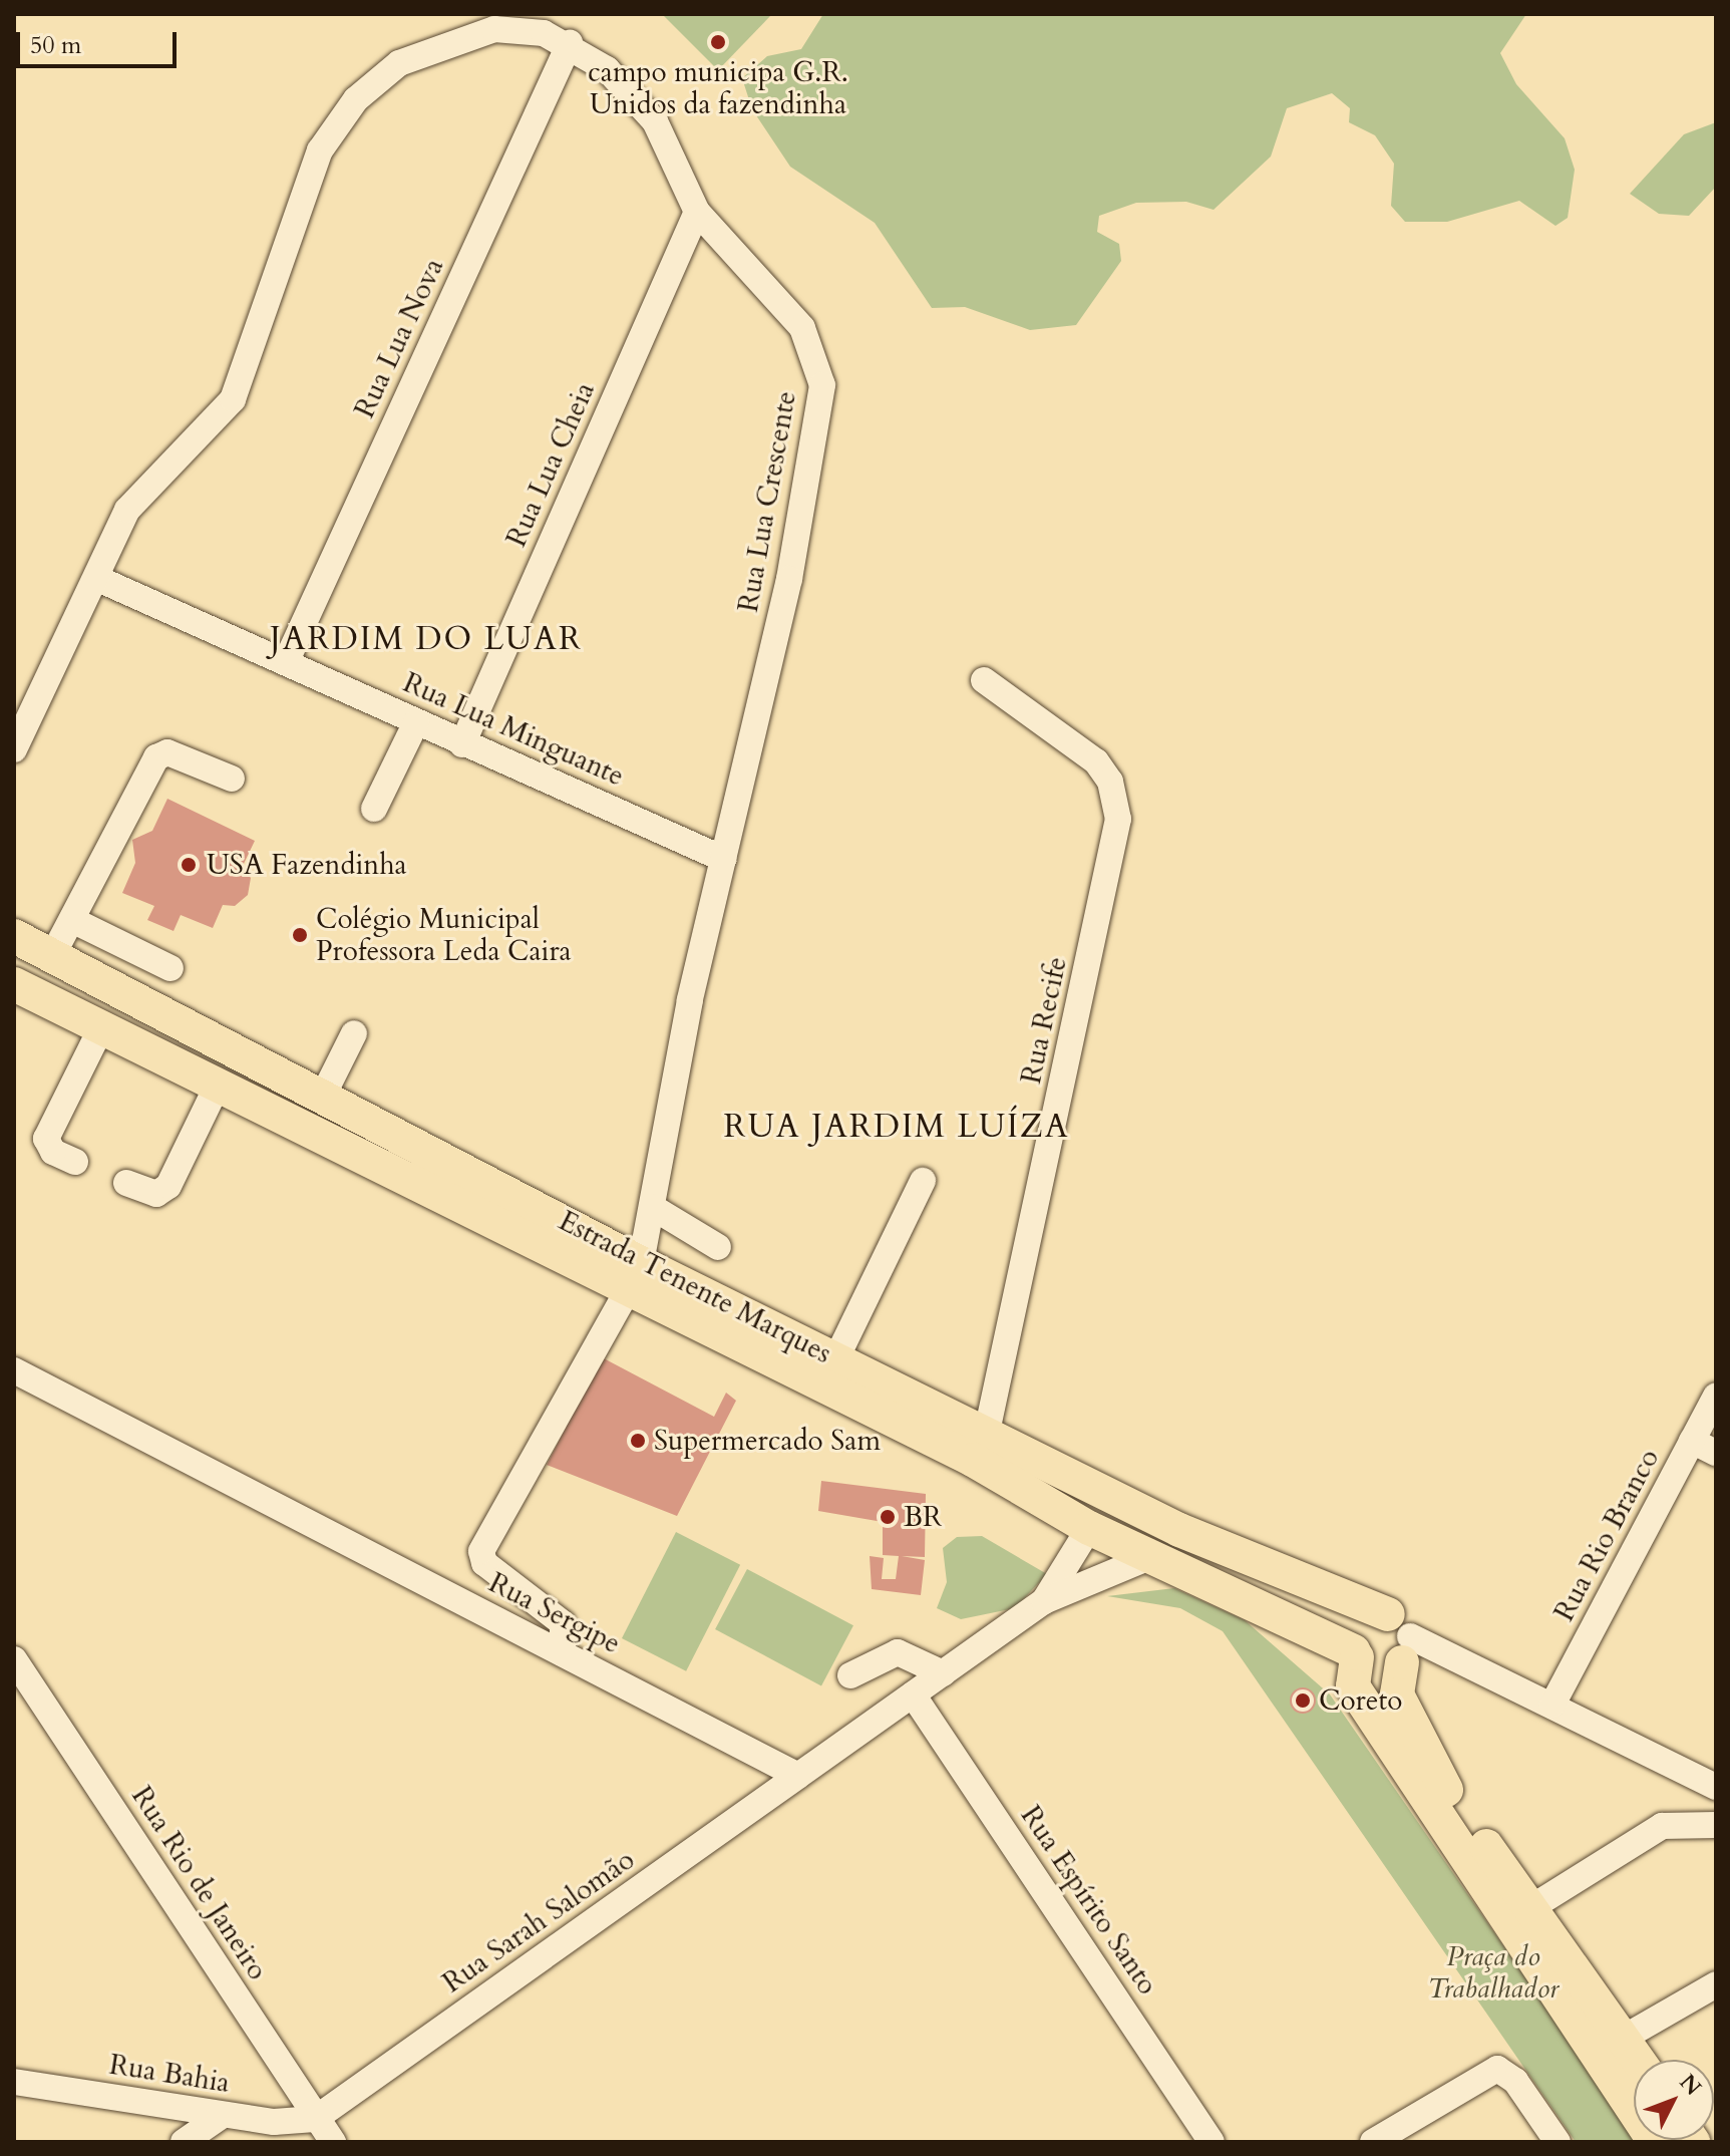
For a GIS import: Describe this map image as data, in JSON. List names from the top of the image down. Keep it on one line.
{"streets":{"main road":["Estrada Tenente Marques"],"street":["Rua Lua Nova","Rua Lua Cheia","Rua Lua Crescente","Rua Lua Minguante","Rua Recife","Rua Rio Branco","Rua Sergipe","Rua Rio de Janeiro","Rua Espírito Santo","Rua Sarah Salomão","Rua Bahia"]},"crossings":[["Rua Lua Nova","Rua Lua Crescente"],["Rua Lua Nova","Rua Lua Minguante"],["Rua Lua Cheia","Rua Lua Crescente"],["Rua Lua Cheia","Rua Lua Minguante"],["Rua Lua Crescente","Rua Lua Minguante"],["Rua Lua Crescente","Estrada Tenente Marques"],["Rua Lua Crescente","Rua Sergipe"],["Rua Recife","Estrada Tenente Marques"],["Rua Sergipe","Rua Sarah Salomão"],["Rua Rio de Janeiro","Rua Sarah Salomão"],["Rua Rio de Janeiro","Rua Bahia"],["Rua Sarah Salomão","Rua Bahia"]],"districts":["JARDIM DO LUAR","RUA JARDIM LUÍZA"],"parks":["Praça do Trabalhador"],"places":["campo municipa G.R. Unidos da fazendinha","USA Fazendinha","Colégio Municipal Professora Leda Caira","Supermercado Sam","BR","Coreto"],"scale_bar":"50 m","north":"top right"}
